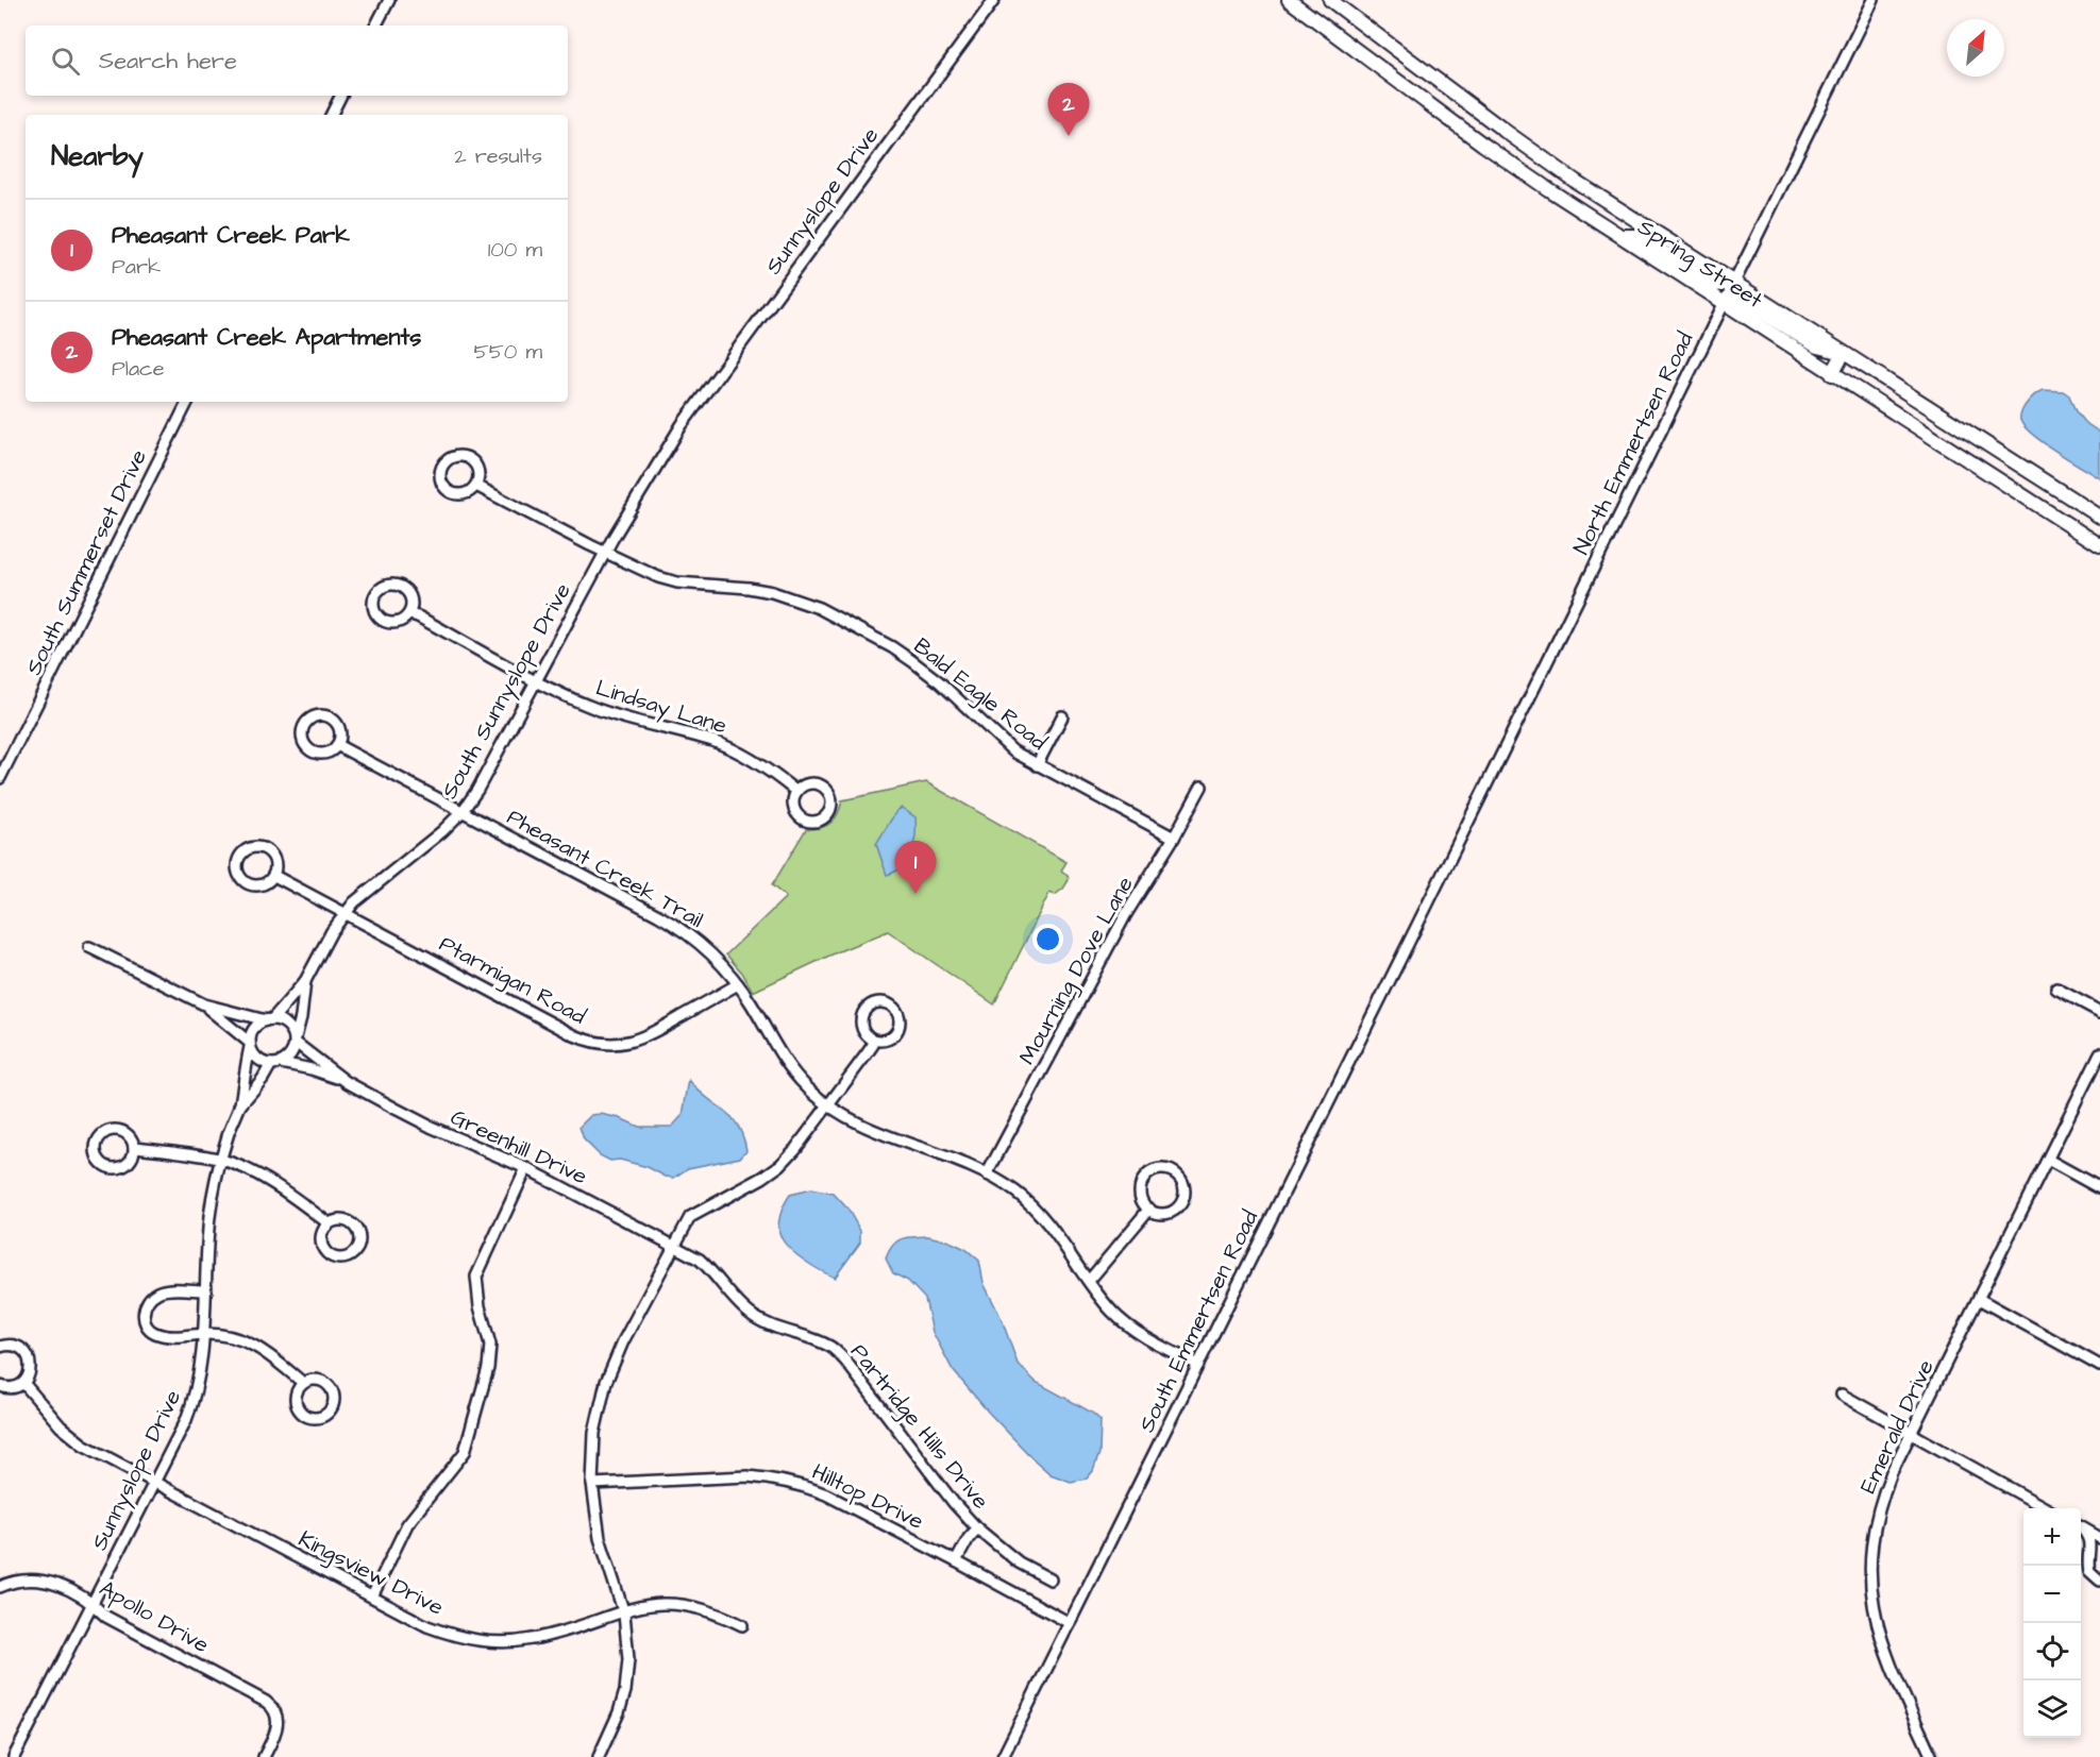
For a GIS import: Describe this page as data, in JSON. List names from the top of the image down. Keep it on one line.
{"streets":{"main road":["Spring Street"],"street":["Sunnyslope Drive","North Emmertsen Road","South Summerset Drive","South Sunnyslope Drive","Bald Eagle Road","Lindsay Lane","Pheasant Creek Trail","Mourning Dove Lane","Ptarmigan Road","Greenhill Drive","South Emmertsen Road","Partridge Hills Drive","Emerald Drive","Hilltop Drive","Kingsview Drive","Apollo Drive"]},"crossings":[["Sunnyslope Drive","South Sunnyslope Drive"],["Sunnyslope Drive","Bald Eagle Road"],["Sunnyslope Drive","Greenhill Drive"],["Sunnyslope Drive","Kingsview Drive"],["Sunnyslope Drive","Apollo Drive"],["Spring Street","North Emmertsen Road"],["North Emmertsen Road","South Emmertsen Road"],["South Sunnyslope Drive","Bald Eagle Road"],["South Sunnyslope Drive","Lindsay Lane"],["South Sunnyslope Drive","Pheasant Creek Trail"],["South Sunnyslope Drive","Ptarmigan Road"],["South Sunnyslope Drive","Greenhill Drive"],["Bald Eagle Road","Mourning Dove Lane"],["Pheasant Creek Trail","Mourning Dove Lane"],["Pheasant Creek Trail","Ptarmigan Road"],["Pheasant Creek Trail","South Emmertsen Road"],["Greenhill Drive","Partridge Hills Drive"],["South Emmertsen Road","Hilltop Drive"],["Partridge Hills Drive","Hilltop Drive"]],"north":"top right","page":{"search":"Search here","pins":["2","1"],"heading":["Nearby","2 results"],"list":[{"mark":"1","name":"Pheasant Creek Park","note":"Park","value":"100 m"},{"mark":"2","name":"Pheasant Creek Apartments","note":"Place","value":"550 m"}],"map_buttons":["+","−"]}}
